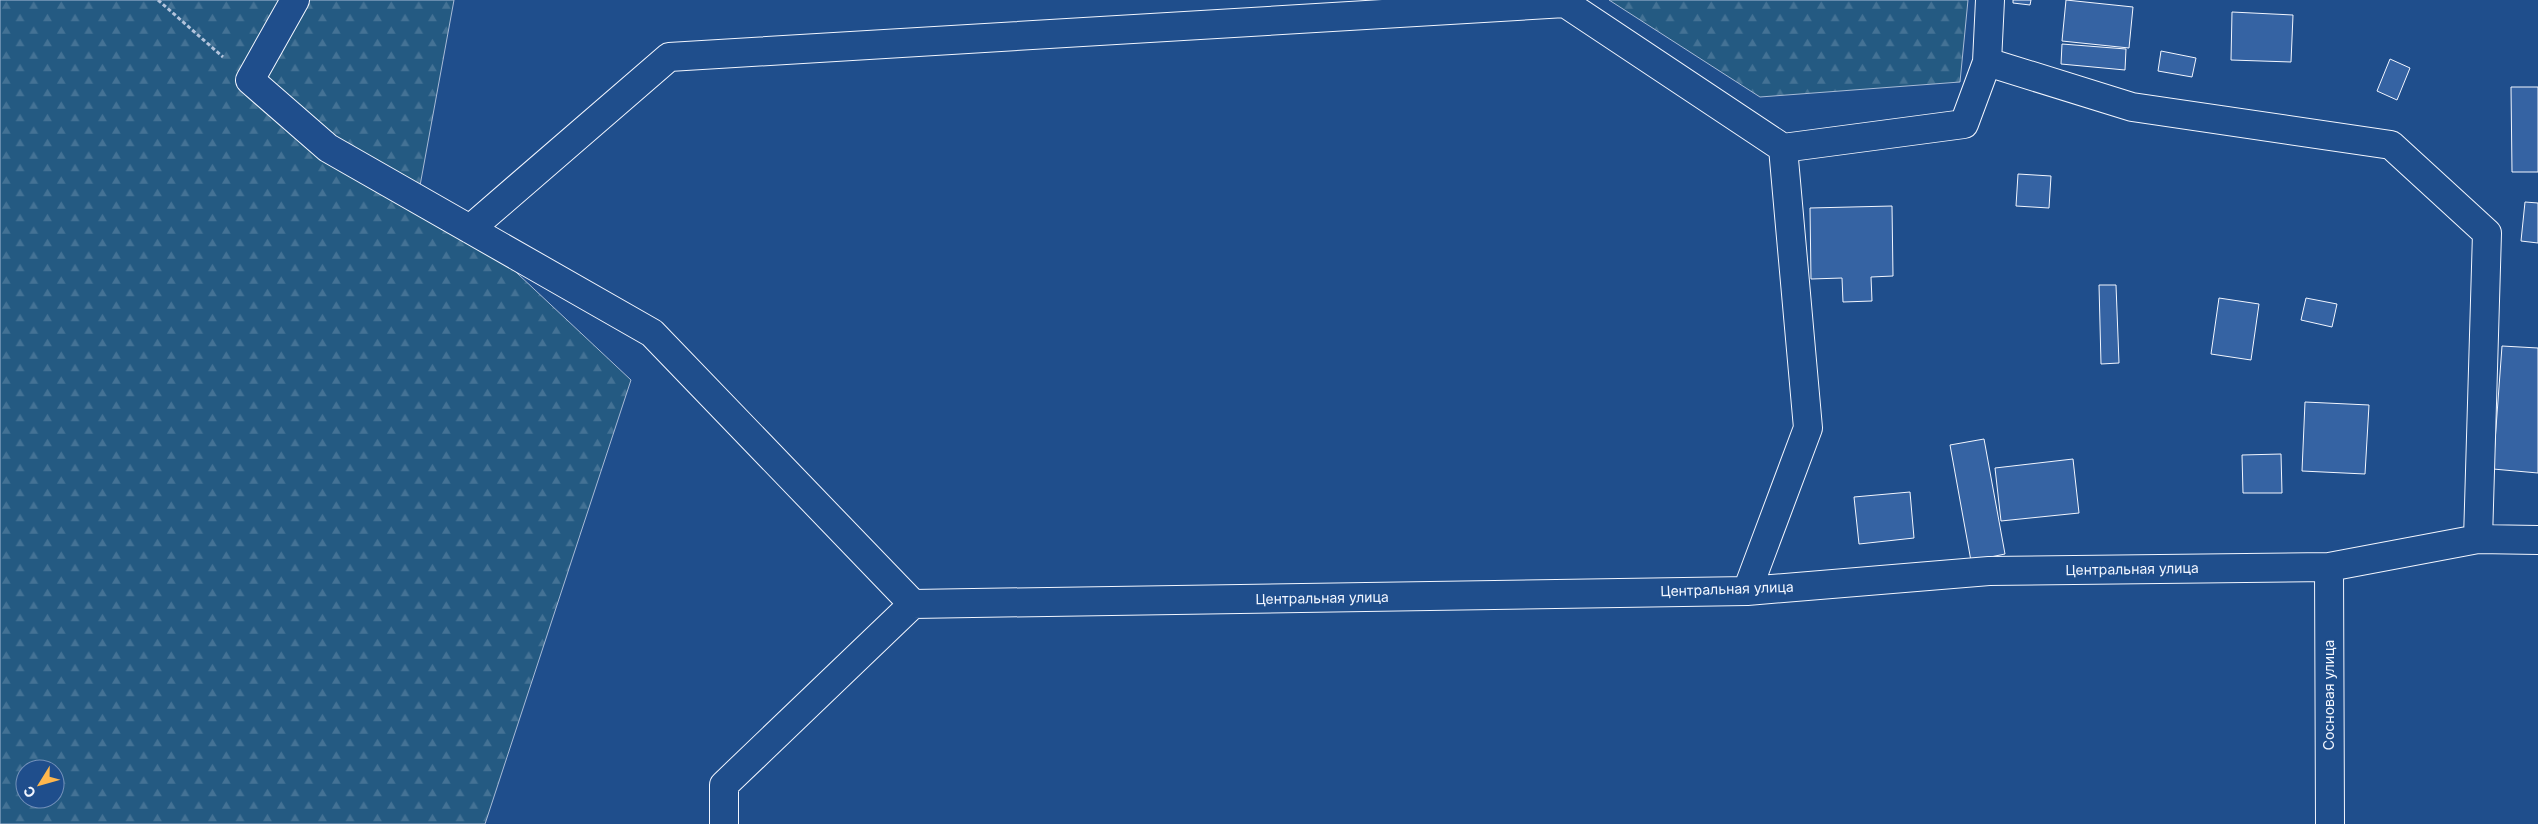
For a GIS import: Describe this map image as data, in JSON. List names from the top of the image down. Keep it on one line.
{"streets":{"street":["Центральная улица","Сосновая улица"]},"crossings":[["Центральная улица","Сосновая улица"]],"north":"bottom left"}
